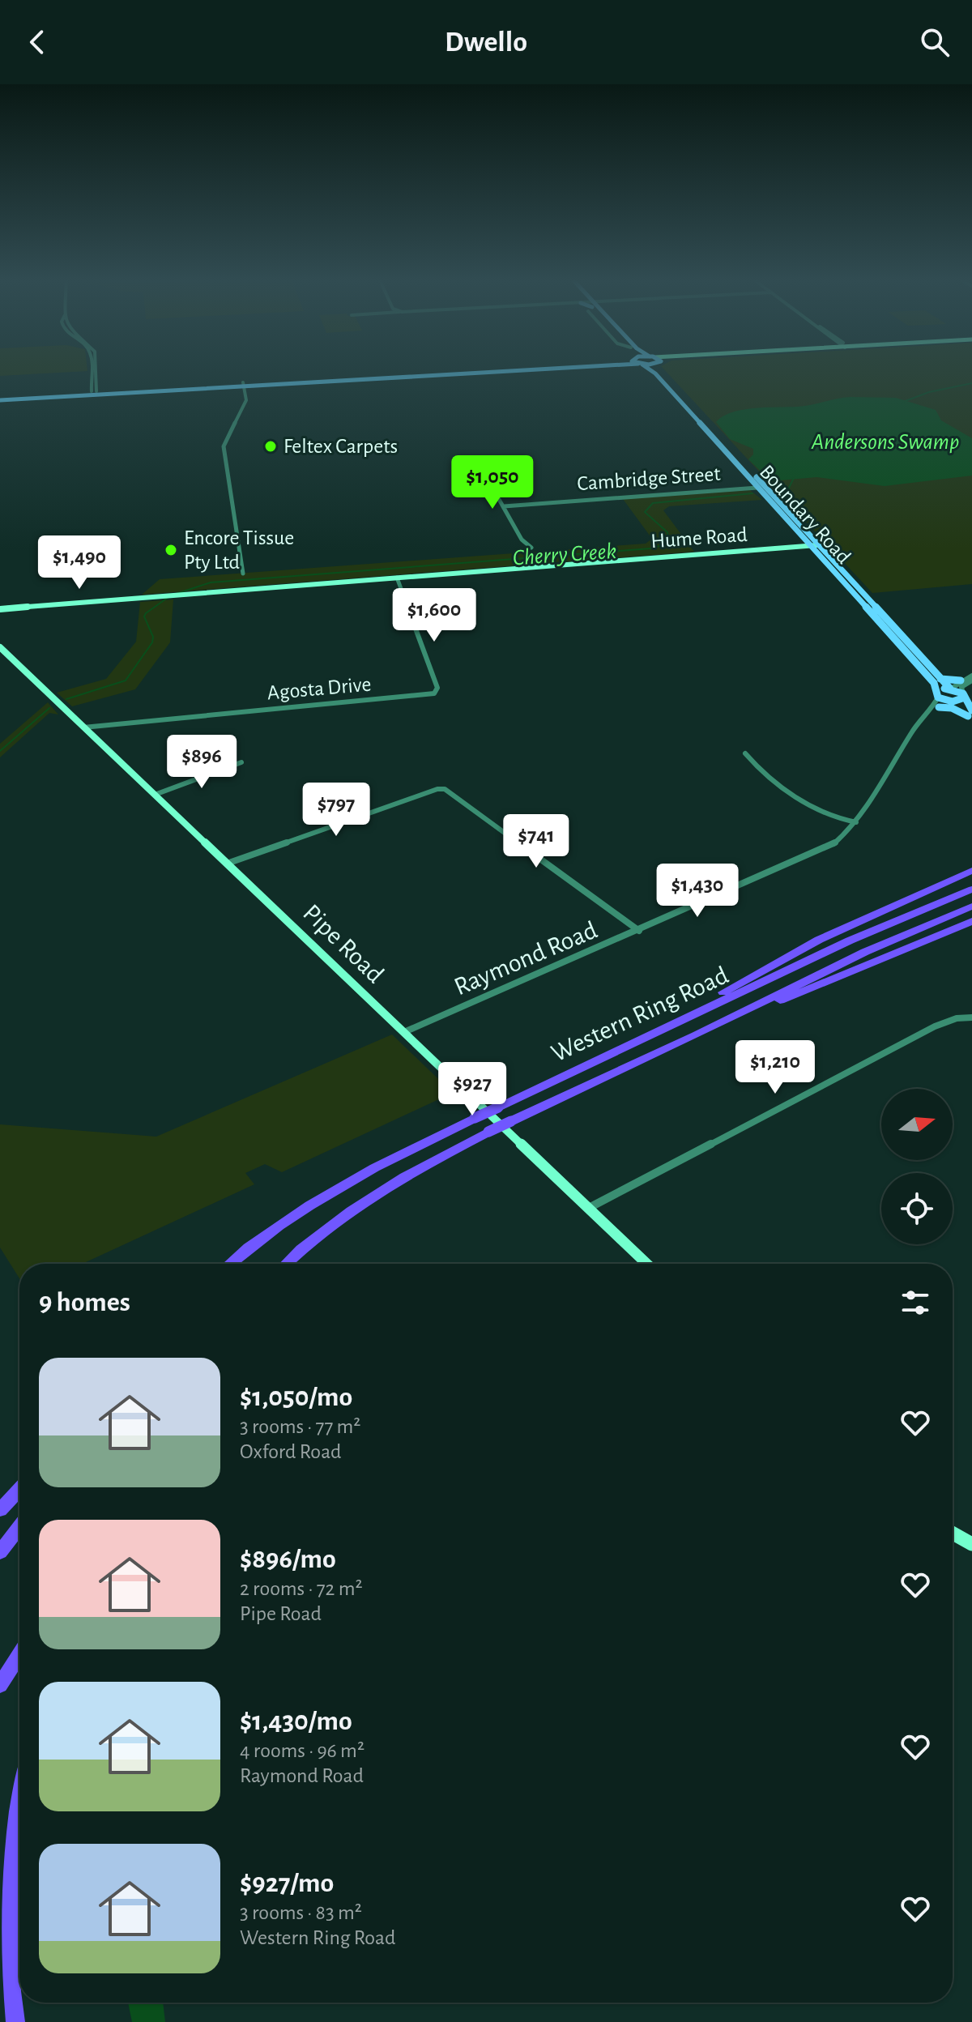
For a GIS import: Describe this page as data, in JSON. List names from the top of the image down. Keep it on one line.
{"streets":{"highway":["Western Ring Road"],"main road":["Boundary Road"],"street":["Cambridge Street","Hume Road","Agosta Drive","Pipe Road","Raymond Road"]},"crossings":[["Cambridge Street","Boundary Road"],["Boundary Road","Hume Road"],["Boundary Road","Raymond Road"],["Hume Road","Agosta Drive"],["Agosta Drive","Pipe Road"],["Pipe Road","Raymond Road"]],"water":["Andersons Swamp","Cherry Creek"],"places":["Feltex Carpets","Encore Tissue Pty Ltd"],"north":"right","page":{"header":"Dwello","price":["$1,050","$1,490","$1,600","$896","$797","$741","$1,430","$1,210","$927"],"heading":"9 homes","list":[{"name":"$1,050/mo","note":"3 rooms · 77 m² · Oxford Road"},{"name":"$896/mo","note":"2 rooms · 72 m² · Pipe Road"},{"name":"$1,430/mo","note":"4 rooms · 96 m² · Raymond Road"},{"name":"$927/mo","note":"3 rooms · 83 m² · Western Ring Road"}]}}
